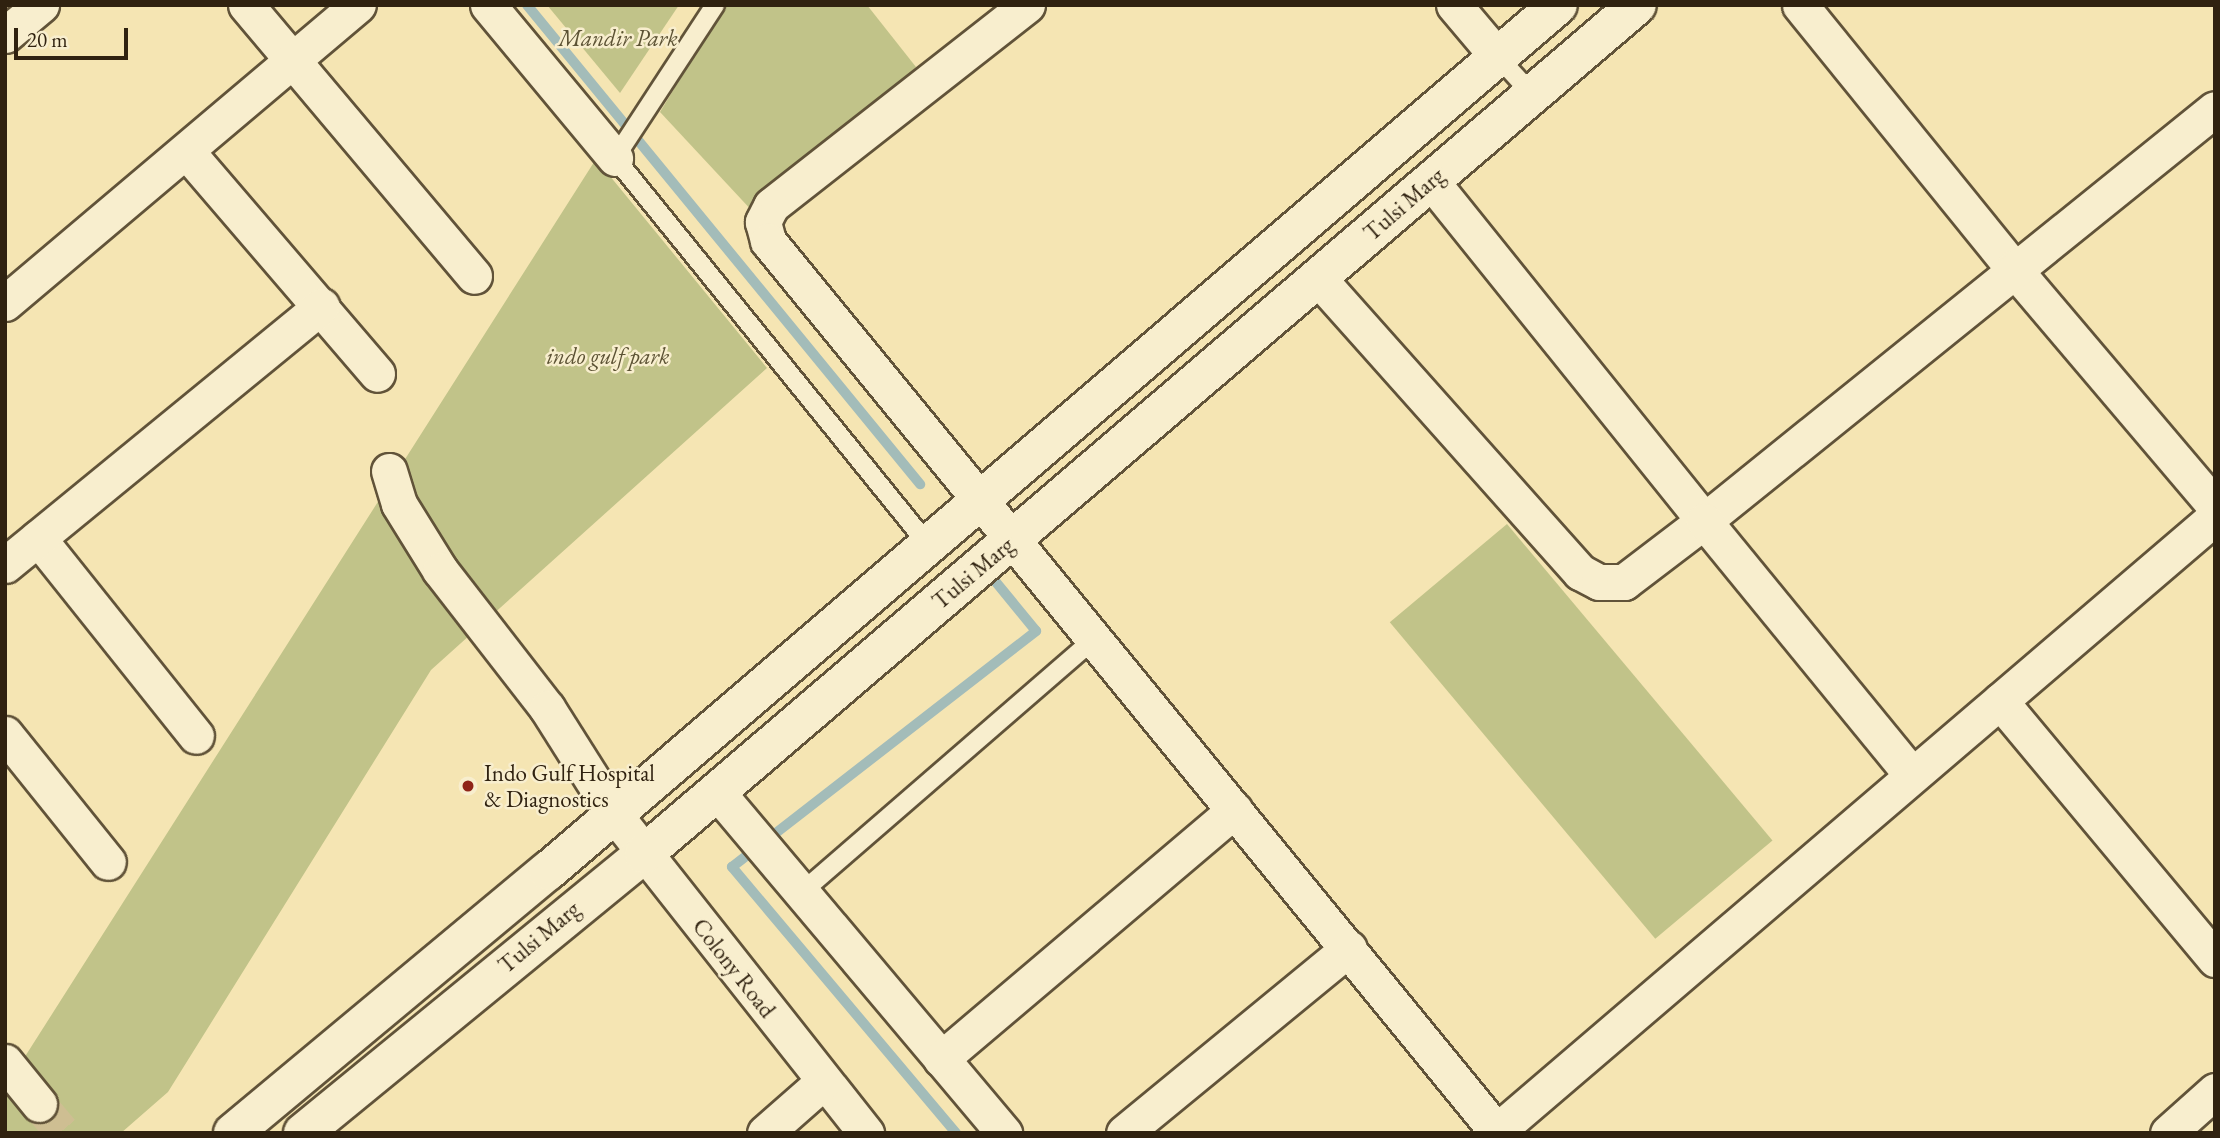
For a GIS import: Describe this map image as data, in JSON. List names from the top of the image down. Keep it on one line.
{"streets":{"street":["Tulsi Marg","Colony Road"]},"crossings":[["Tulsi Marg","Colony Road"]],"parks":["Mandir Park","indo gulf park"],"places":["Indo Gulf Hospital & Diagnostics"],"scale_bar":"20 m"}
